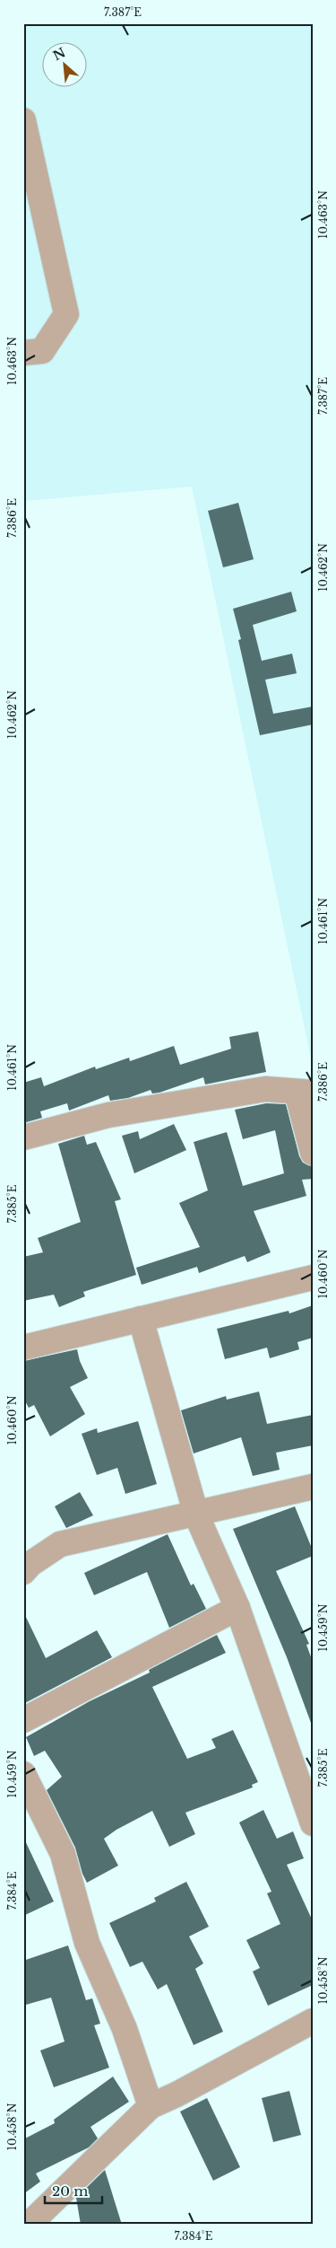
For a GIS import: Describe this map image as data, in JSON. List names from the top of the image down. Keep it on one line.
{"scale_bar":"20 m","north":"top left","coordinates":["7.387°E","10.463°N","7.386°E","10.462°N","10.461°N","7.385°E","10.460°N","10.459°N","7.384°E","10.458°N"]}
